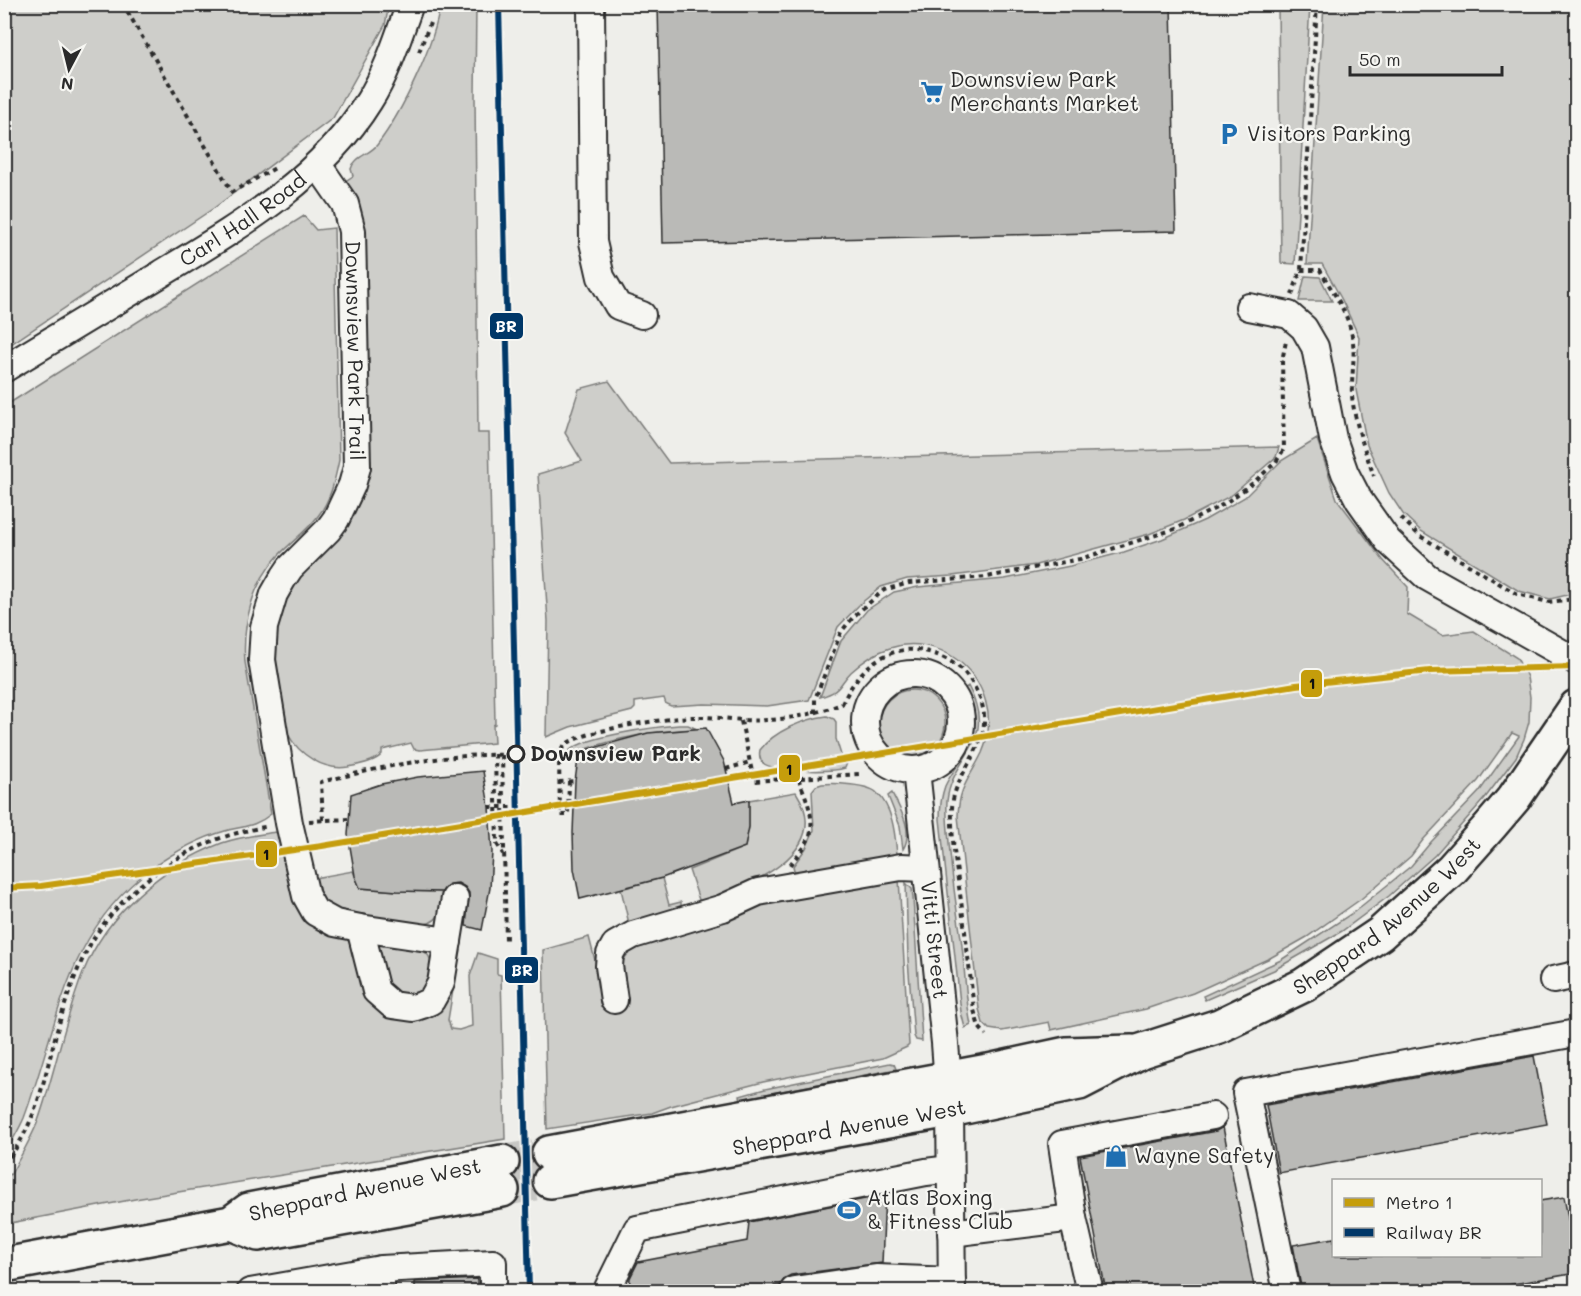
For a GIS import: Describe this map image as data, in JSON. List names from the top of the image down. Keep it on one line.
{"streets":{"main road":["Sheppard Avenue West"],"street":["Carl Hall Road","Downsview Park Trail","Vitti Street"]},"crossings":[["Carl Hall Road","Downsview Park Trail"],["Sheppard Avenue West","Vitti Street"]],"places":{"supermarket":["Downsview Park Merchants Market"],"parking":["Visitors Parking"],"other":["Downsview Park"],"shop":["Wayne Safety"],"sports":["Atlas Boxing & Fitness Club"]},"lines":["rail line BR","metro line 1"],"legend":["Metro 1","Railway BR"],"scale_bar":"50 m","north":"bottom"}
